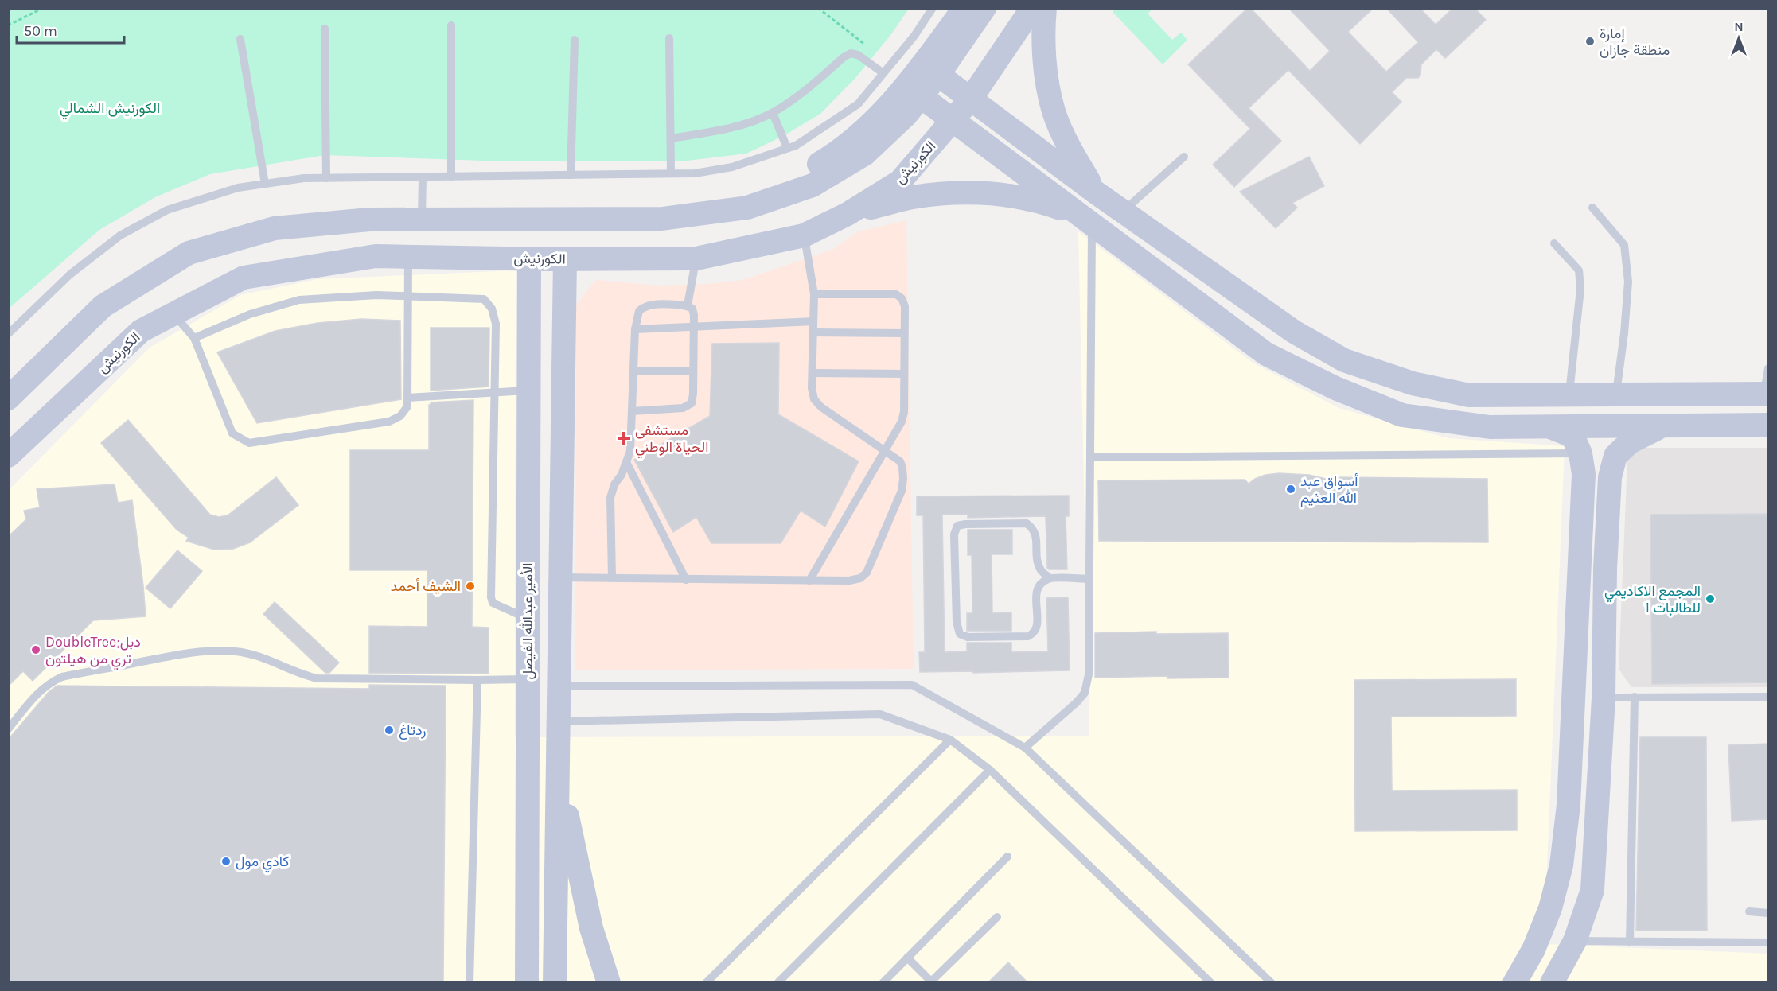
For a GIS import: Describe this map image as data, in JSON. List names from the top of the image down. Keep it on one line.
{"streets":{"street":["الكورنيش","الأمير عبدالله الفيصل"]},"crossings":[["الكورنيش","الأمير عبدالله الفيصل"]],"parks":["الكورنيش الشمالي"],"places":{"other":["إمارة منطقة جازان","أسواق عبد الله العثيم","الشيف أحمد","المجمع الاكاديمي 1 للطالبات","DoubleTree;دبل تري من هيلتون","ردتاغ","كادي مول"],"health":["مستشفى الحياة الوطني"]},"scale_bar":"50 m","north":"top"}
